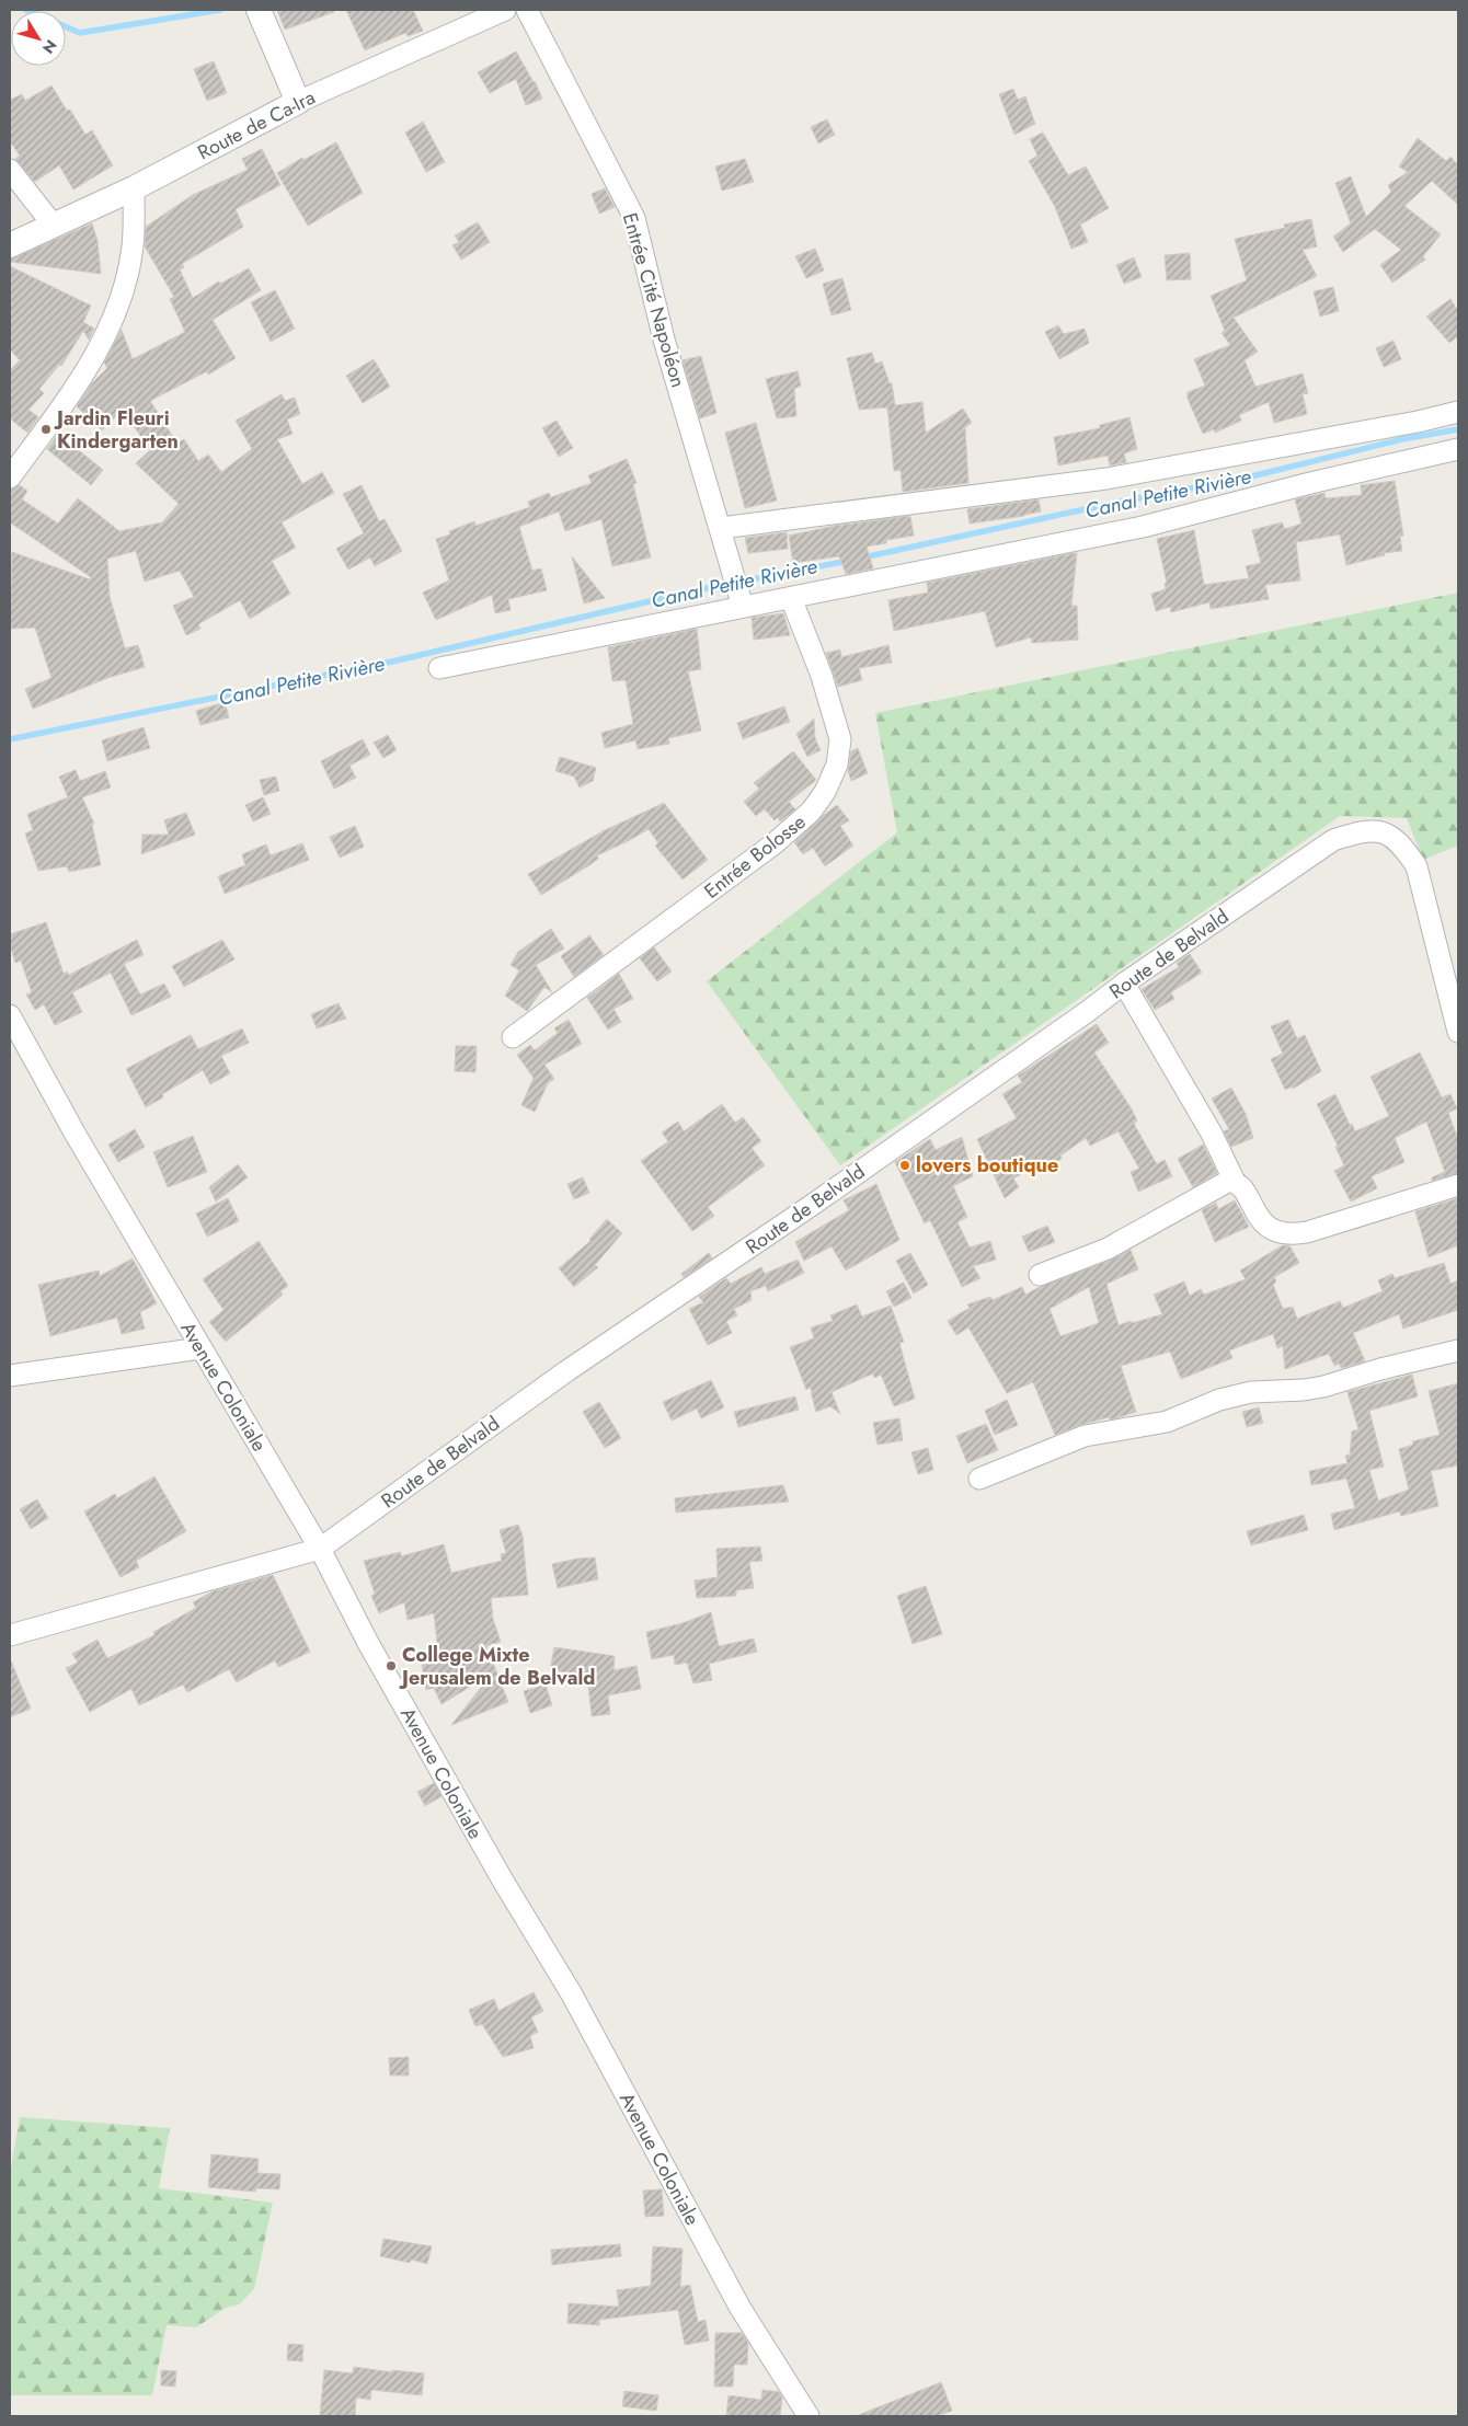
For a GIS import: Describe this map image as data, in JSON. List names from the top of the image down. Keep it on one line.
{"streets":{"street":["Route de Ca-Ira","Entrée Cité Napoléon","Entrée Bolosse","Route de Belvald","Avenue Coloniale"]},"crossings":[["Route de Belvald","Avenue Coloniale"]],"water":["Canal Petite Rivière"],"places":["Jardin Fleuri Kindergarten","lovers boutique","College Mixte Jerusalem de Belvald"],"north":"bottom right"}
